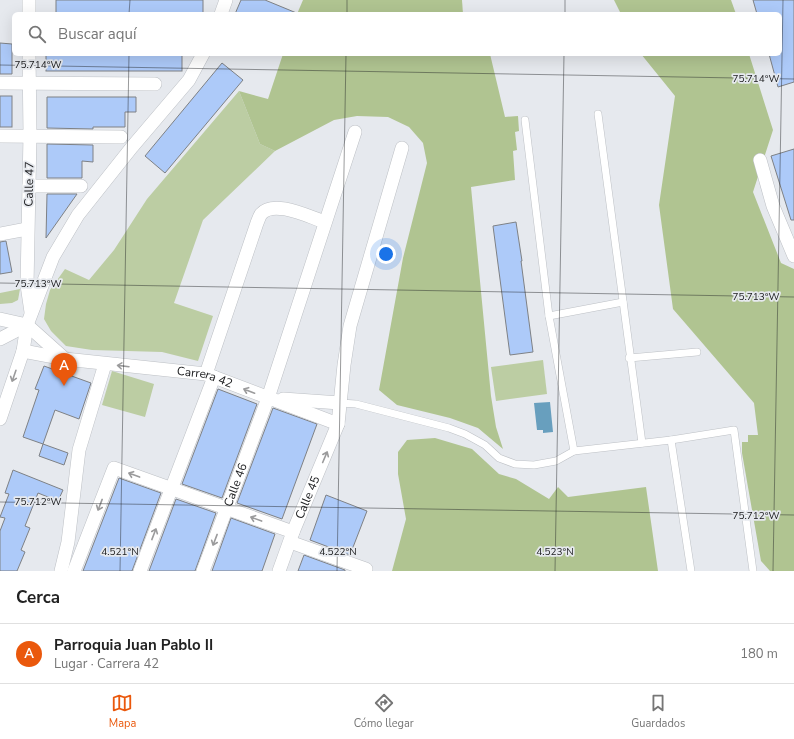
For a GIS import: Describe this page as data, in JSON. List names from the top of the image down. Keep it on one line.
{"streets":{"street":["Calle 47","Carrera 42","Calle 46","Calle 45"]},"crossings":[["Carrera 42","Calle 46"],["Carrera 42","Calle 45"]],"one_way":["Carrera 42"],"page":{"search":"Buscar aquí","pins":"A","heading":"Cerca","list":[{"mark":"A","name":"Parroquia Juan Pablo II","note":"Lugar · Carrera 42","value":"180 m"}],"nav":["Mapa","Cómo llegar","Guardados"]},"coordinates":["75.714°W","75.713°W","75.712°W","4.521°N","4.522°N","4.523°N"]}
